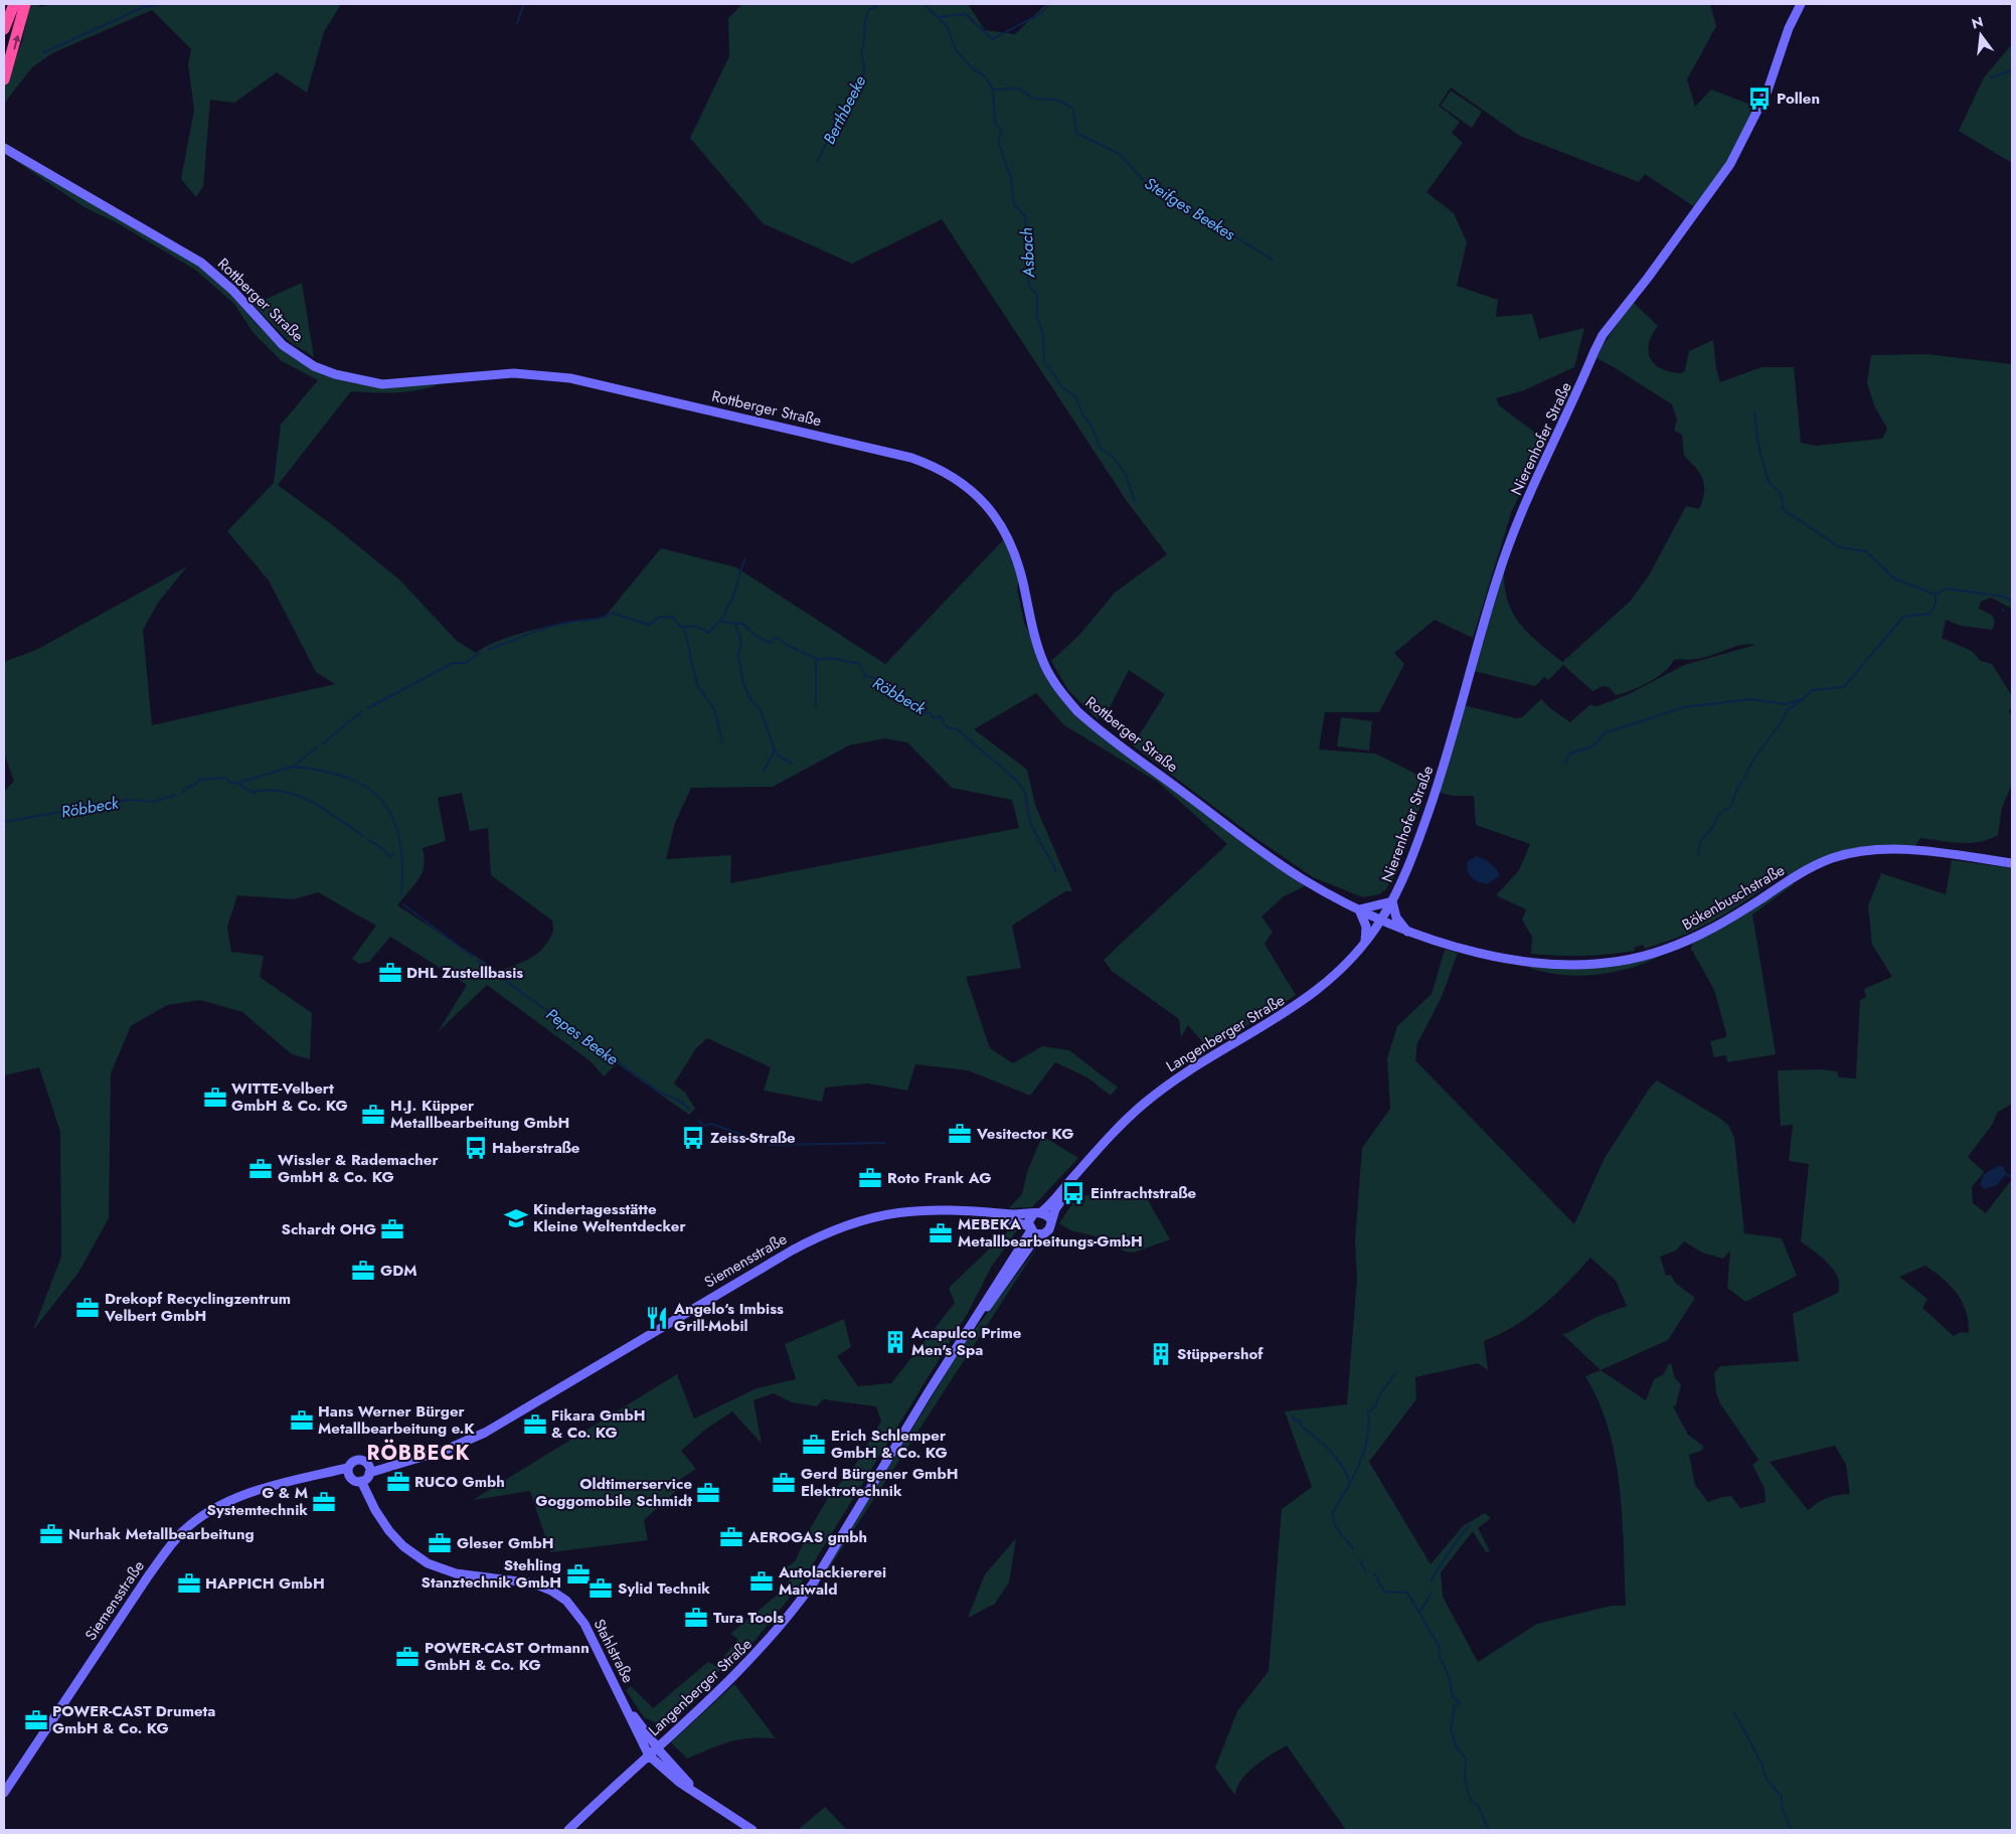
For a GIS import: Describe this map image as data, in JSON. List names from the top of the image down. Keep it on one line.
{"streets":{"main road":["Rottberger Straße","Nierenhofer Straße","Bökenbuschstraße","Langenberger Straße","Siemensstraße","Stahlstraße"]},"crossings":[["Rottberger Straße","Nierenhofer Straße"],["Rottberger Straße","Bökenbuschstraße"],["Rottberger Straße","Langenberger Straße"],["Nierenhofer Straße","Bökenbuschstraße"],["Nierenhofer Straße","Langenberger Straße"],["Bökenbuschstraße","Langenberger Straße"],["Langenberger Straße","Siemensstraße"],["Langenberger Straße","Stahlstraße"],["Siemensstraße","Stahlstraße"]],"districts":["RÖBBECK"],"water":["Berthbeeke","Steifges Beekes","Asbach","Röbbeck","Pepes Beeke"],"places":{"bus stop":["Pollen","Zeiss-Straße","Haberstraße","Eintrachtstraße"],"office":["DHL Zustellbasis","WITTE-Velbert GmbH & Co. KG","H.J. Küpper Metallbearbeitung GmbH","Vesitector KG","Wissler & Rademacher GmbH & Co. KG","Roto Frank AG","Schardt OHG","MEBEKA Metallbearbeitungs-GmbH","GDM","Drekopf Recyclingzentrum Velbert GmbH","Hans Werner Bürger Metallbearbeitung e.K","Fikara GmbH & Co. KG","Erich Schlemper GmbH & Co. KG","RUCO Gmbh","Gerd Bürgener GmbH Elektrotechnik","Oldtimerservice Goggomobile Schmidt","G & M Systemtechnik","Nurhak Metallbearbeitung","AEROGAS gmbh","Gleser GmbH","Stehling Stanztechnik GmbH","Autolackiererei Maiwald","HAPPICH GmbH","Sylid Technik","Tura Tools","POWER-CAST Ortmann GmbH & Co. KG","POWER-CAST Drumeta GmbH & Co. KG"],"school or university":["Kindertagesstätte Kleine Weltentdecker"],"restaurant":["Angelo‘s Imbiss Grill-Mobil"],"building":["Acapulco Prime Men's Spa","Stüppershof"]},"north":"top"}
